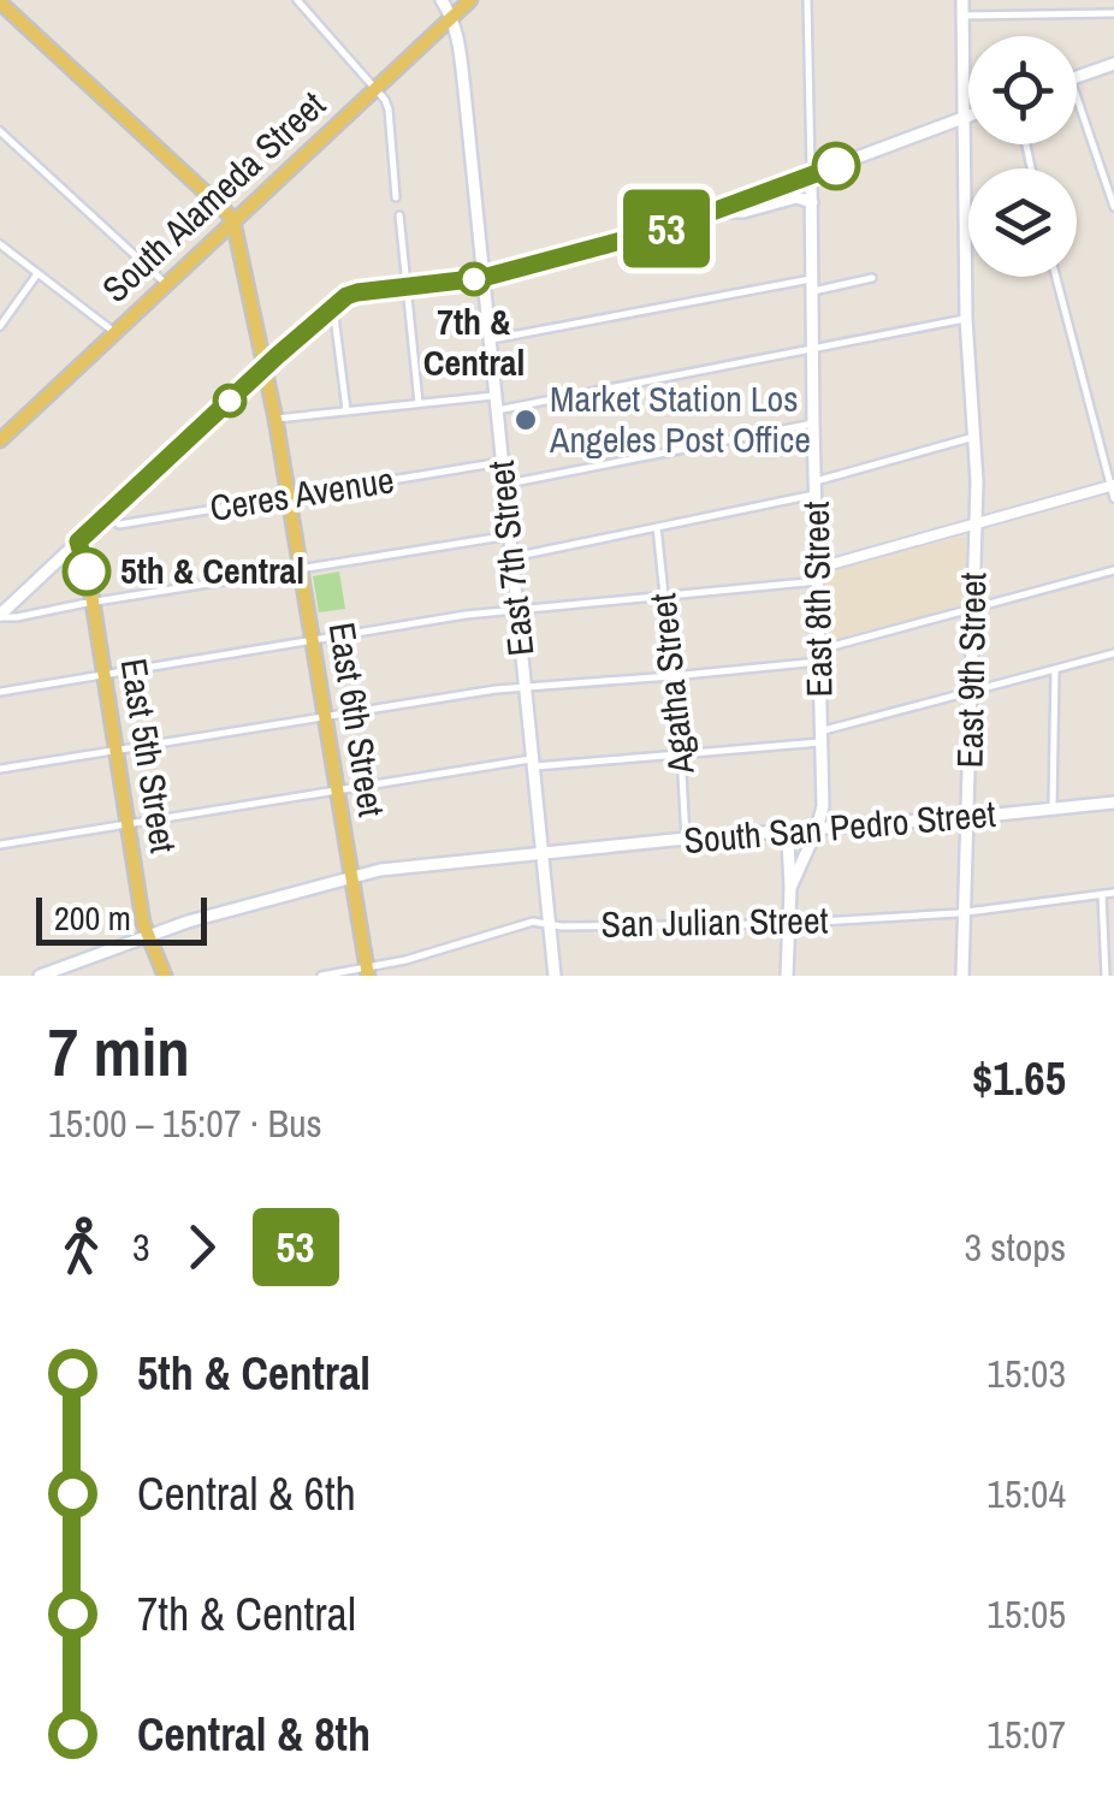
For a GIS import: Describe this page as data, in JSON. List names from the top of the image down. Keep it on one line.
{"streets":{"main road":["South Alameda Street","East 7th Street","East 8th Street","East 9th Street","East 6th Street","East 5th Street","South San Pedro Street"],"street":["Ceres Avenue","Agatha Street","San Julian Street"]},"crossings":[["South Alameda Street","East 7th Street"],["South Alameda Street","East 6th Street"],["Ceres Avenue","East 7th Street"],["Ceres Avenue","East 6th Street"],["East 7th Street","South San Pedro Street"],["East 7th Street","San Julian Street"],["East 8th Street","South San Pedro Street"],["East 8th Street","San Julian Street"],["East 9th Street","South San Pedro Street"],["East 9th Street","San Julian Street"],["Agatha Street","South San Pedro Street"],["East 6th Street","San Julian Street"]],"places":["7th & Central","Market Station Los Angeles Post Office","5th & Central"],"lines":["bus line 53"],"scale_bar":"200 m","page":{"on_map":"53","scale":"200 m","heading":["7 min","15:00 – 15:07 · Bus","$1.65"],"legs":["3","53","3 stops"],"list":[{"name":"5th & Central","value":"15:03"},{"name":"Central & 6th","value":"15:04"},{"name":"7th & Central","value":"15:05"},{"name":"Central & 8th","value":"15:07"}]}}
